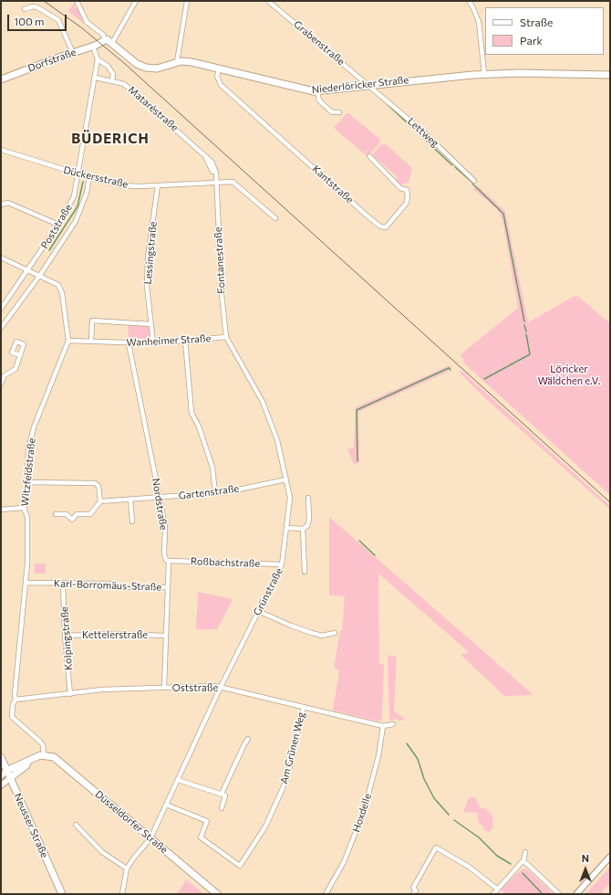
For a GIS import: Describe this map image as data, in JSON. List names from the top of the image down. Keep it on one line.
{"streets":{"main road":["Dorfstraße","Niederlöricker Straße","Düsseldorfer Straße","Neusser Straße"],"street":["Grabenstraße","Mataréstraße","Lettweg","Dückersstraße","Kantstraße","Poststraße","Lessingstraße","Fontanestraße","Wanheimer Straße","Witzfeldstraße","Gartenstraße","Nordstraße","Roßbachstraße","Karl-Borromäus-Straße","Grünstraße","Kettelerstraße","Kolpingstraße","Oststraße","Am Grünen Weg","Hoxdelle"]},"crossings":[["Grabenstraße","Niederlöricker Straße"],["Grabenstraße","Lettweg"],["Dorfstraße","Niederlöricker Straße"],["Dorfstraße","Poststraße"],["Niederlöricker Straße","Lettweg"],["Niederlöricker Straße","Kantstraße"],["Mataréstraße","Dückersstraße"],["Mataréstraße","Poststraße"],["Mataréstraße","Fontanestraße"],["Dückersstraße","Poststraße"],["Dückersstraße","Lessingstraße"],["Dückersstraße","Fontanestraße"],["Lessingstraße","Wanheimer Straße"],["Fontanestraße","Wanheimer Straße"],["Fontanestraße","Grünstraße"],["Wanheimer Straße","Witzfeldstraße"],["Wanheimer Straße","Nordstraße"],["Wanheimer Straße","Grünstraße"],["Witzfeldstraße","Karl-Borromäus-Straße"],["Witzfeldstraße","Oststraße"],["Gartenstraße","Nordstraße"],["Gartenstraße","Grünstraße"],["Nordstraße","Roßbachstraße"],["Nordstraße","Karl-Borromäus-Straße"],["Nordstraße","Kettelerstraße"],["Nordstraße","Oststraße"],["Roßbachstraße","Grünstraße"],["Karl-Borromäus-Straße","Kolpingstraße"],["Grünstraße","Oststraße"],["Grünstraße","Am Grünen Weg"],["Grünstraße","Düsseldorfer Straße"],["Kettelerstraße","Kolpingstraße"],["Kolpingstraße","Oststraße"],["Oststraße","Am Grünen Weg"],["Oststraße","Hoxdelle"]],"districts":["BÜDERICH"],"parks":["Löricker Wäldchen e.V."],"legend":["Straße","Park"],"scale_bar":"100 m","north":"top"}
